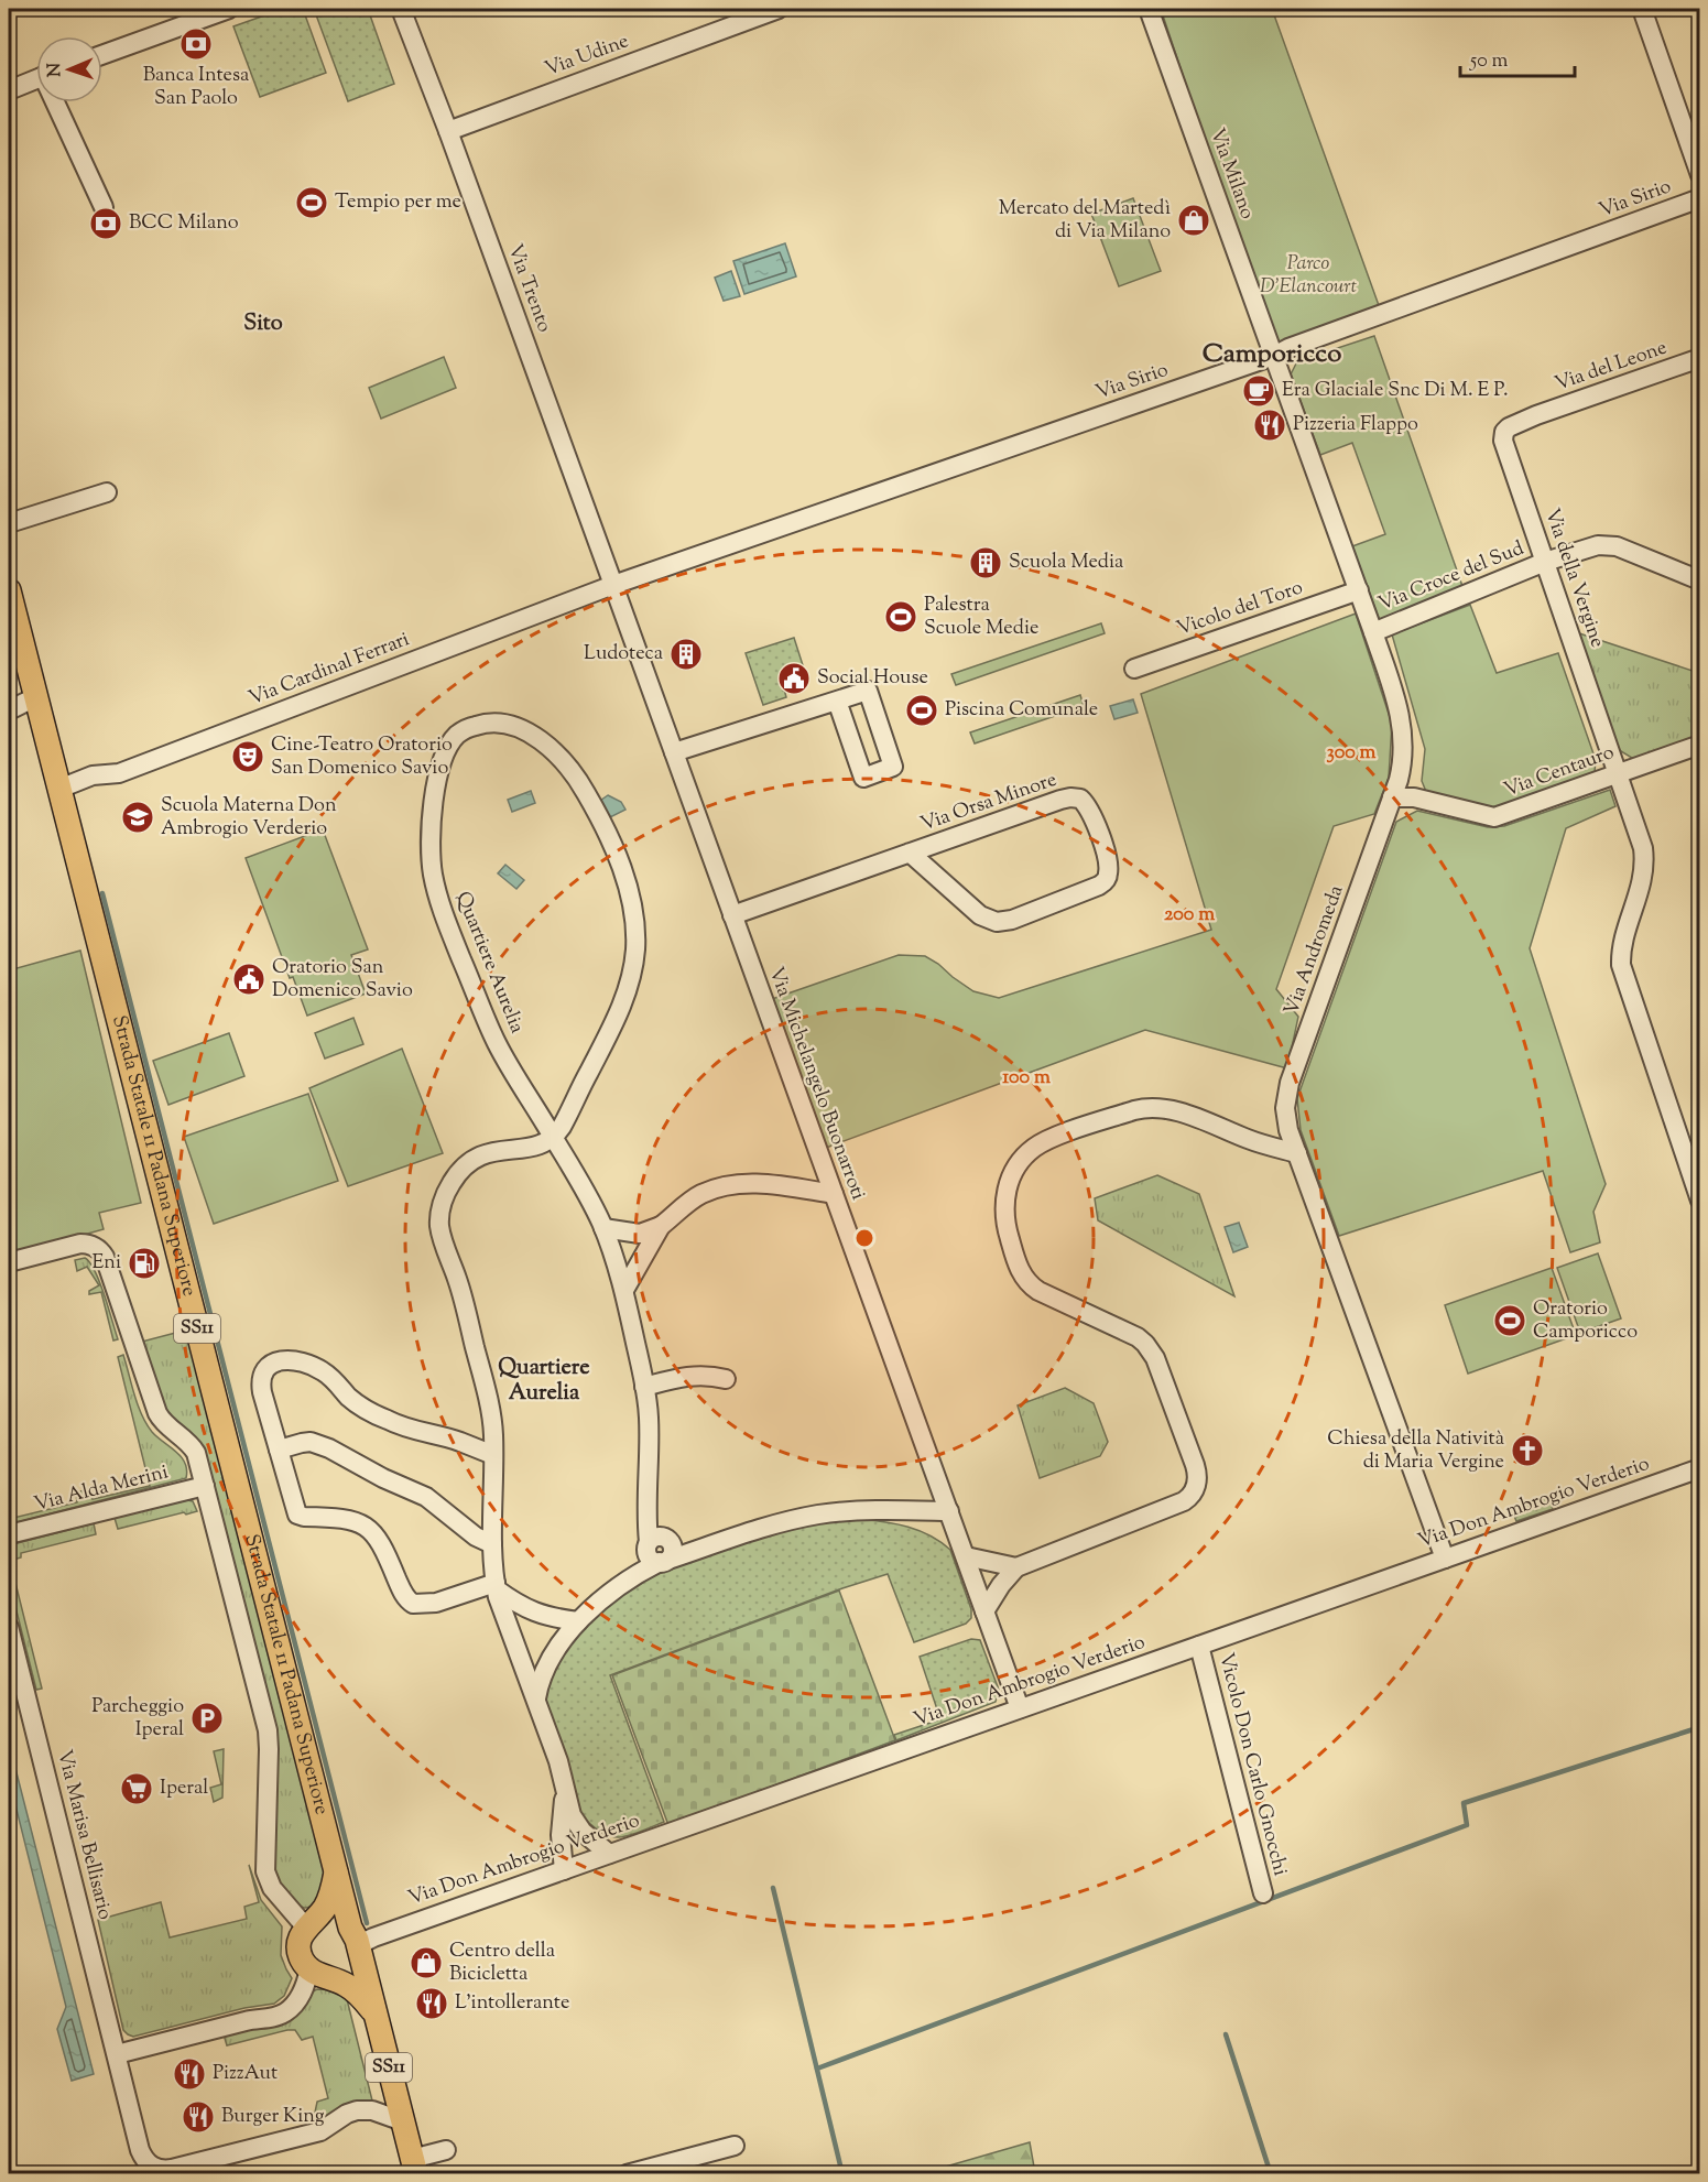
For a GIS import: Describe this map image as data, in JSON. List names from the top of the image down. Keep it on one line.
{"streets":{"main road":["Strada Statale 11 Padana Superiore","SS11"],"street":["Via Udine","Via Milano","Via Sirio","Via Trento","Via del Leone","Via Croce del Sud","Via della Vergine","Vicolo del Toro","Via Cardinal Ferrari","Via Centauro","Via Orsa Minore","Via Andromeda","Quartiere Aurelia","Via Michelangelo Buonarroti","Via Alda Merini","Via Don Ambrogio Verderio","Vicolo Don Carlo Gnocchi","Via Marisa Bellisario"]},"crossings":[["Via Udine","Via Trento"],["Via Milano","Via Sirio"],["Via Milano","Via Andromeda"],["Via Sirio","Via Trento"],["Via Sirio","Via Cardinal Ferrari"],["Via Sirio","Via Andromeda"],["Via Sirio","Via Michelangelo Buonarroti"],["Via Trento","Via Cardinal Ferrari"],["Via Trento","Via Michelangelo Buonarroti"],["Via del Leone","Via della Vergine"],["Via Croce del Sud","Via della Vergine"],["Via Croce del Sud","Via Andromeda"],["Via della Vergine","Via Centauro"],["Vicolo del Toro","Via Andromeda"],["Via Cardinal Ferrari","Via Michelangelo Buonarroti"],["Via Cardinal Ferrari","Strada Statale 11 Padana Superiore"],["Via Cardinal Ferrari","SS11"],["Via Centauro","Via Andromeda"],["Via Orsa Minore","Via Michelangelo Buonarroti"],["Via Andromeda","Via Don Ambrogio Verderio"],["Via Michelangelo Buonarroti","Via Don Ambrogio Verderio"],["Strada Statale 11 Padana Superiore","SS11"],["Strada Statale 11 Padana Superiore","Via Don Ambrogio Verderio"],["Strada Statale 11 Padana Superiore","Via Marisa Bellisario"],["Via Don Ambrogio Verderio","Vicolo Don Carlo Gnocchi"]],"districts":["Sito","Camporicco","Quartiere Aurelia"],"parks":["Parco D'Elancourt"],"places":{"bank":["Banca Intesa San Paolo","BCC Milano"],"sports":["Tempio per me","Palestra Scuole Medie","Piscina Comunale","Oratorio Camporicco"],"shop":["Mercato del Martedì di Via Milano","Centro della Bicicletta"],"cafe":["Era Glaciale Snc Di M. E P."],"restaurant":["Pizzeria Flappo","L'intollerante","PizzAut","Burger King"],"building":["Scuola Media","Ludoteca"],"public building":["Social House","Oratorio San Domenico Savio"],"theatre":["Cine-Teatro Oratorio San Domenico Savio"],"school or university":["Scuola Materna Don Ambrogio Verderio"],"fuel station":["Eni"],"church":["Chiesa della Natività di Maria Vergine"],"parking":["Parcheggio Iperal"],"supermarket":["Iperal"]},"scale_bar":"50 m","north":"left","rings":["300 m","200 m","100 m"]}
